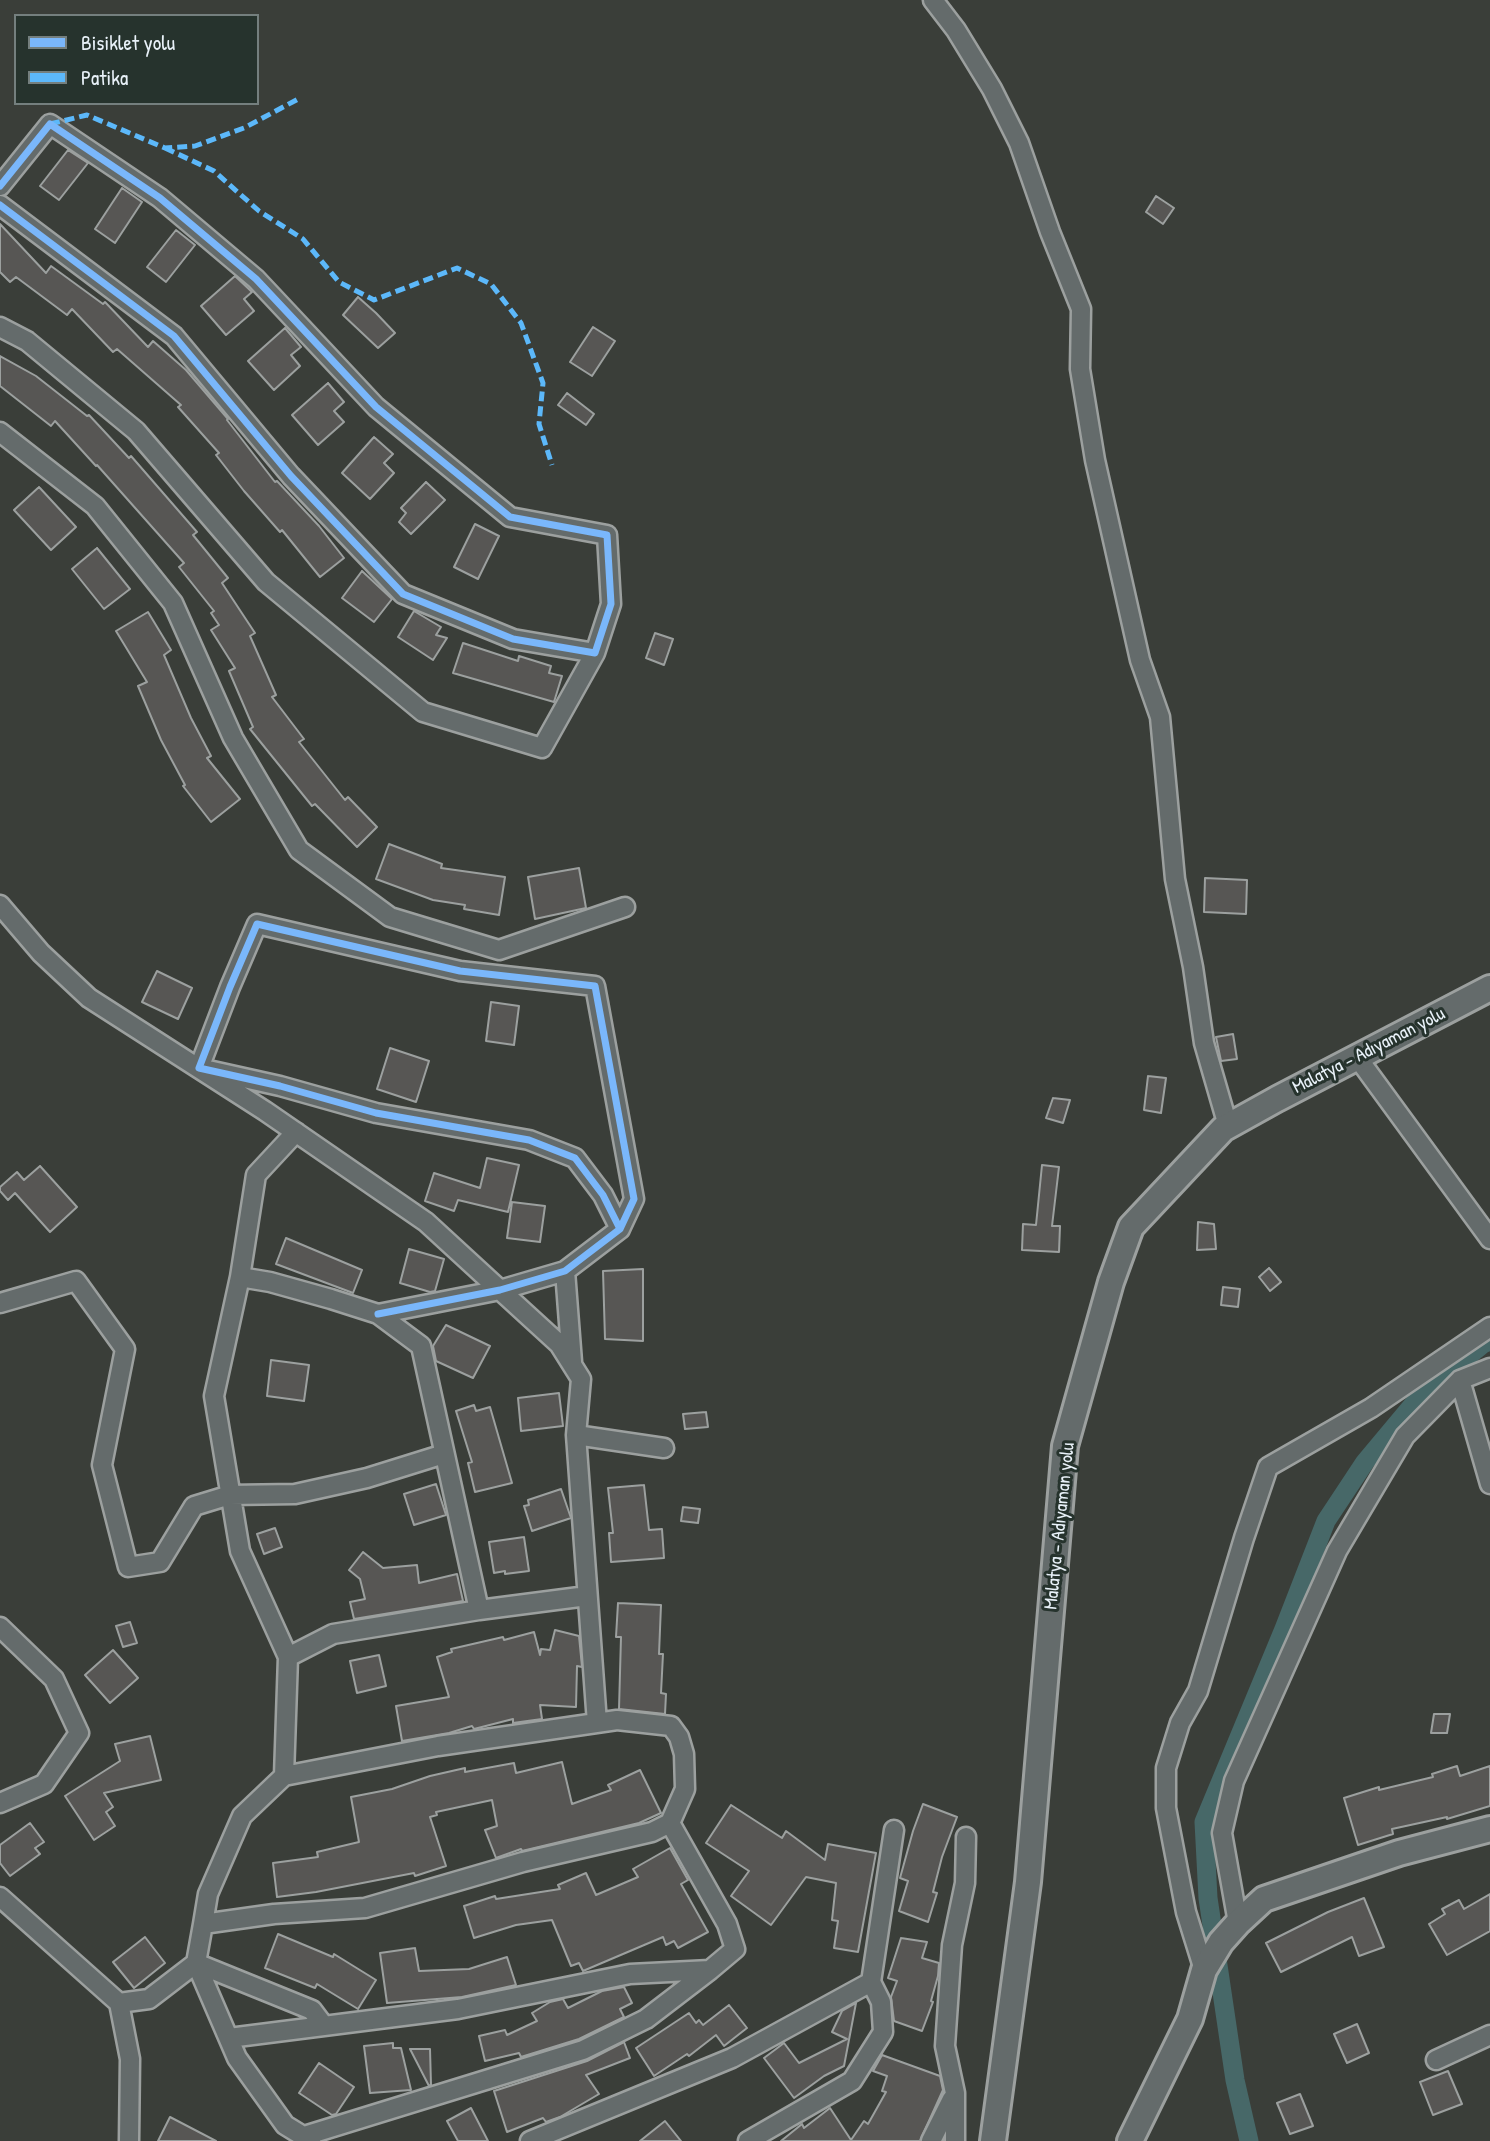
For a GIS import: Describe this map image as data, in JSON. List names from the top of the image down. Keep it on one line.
{"streets":{"main road":["Malatya - Adıyaman yolu"]},"legend":["Bisiklet yolu","Patika"]}
